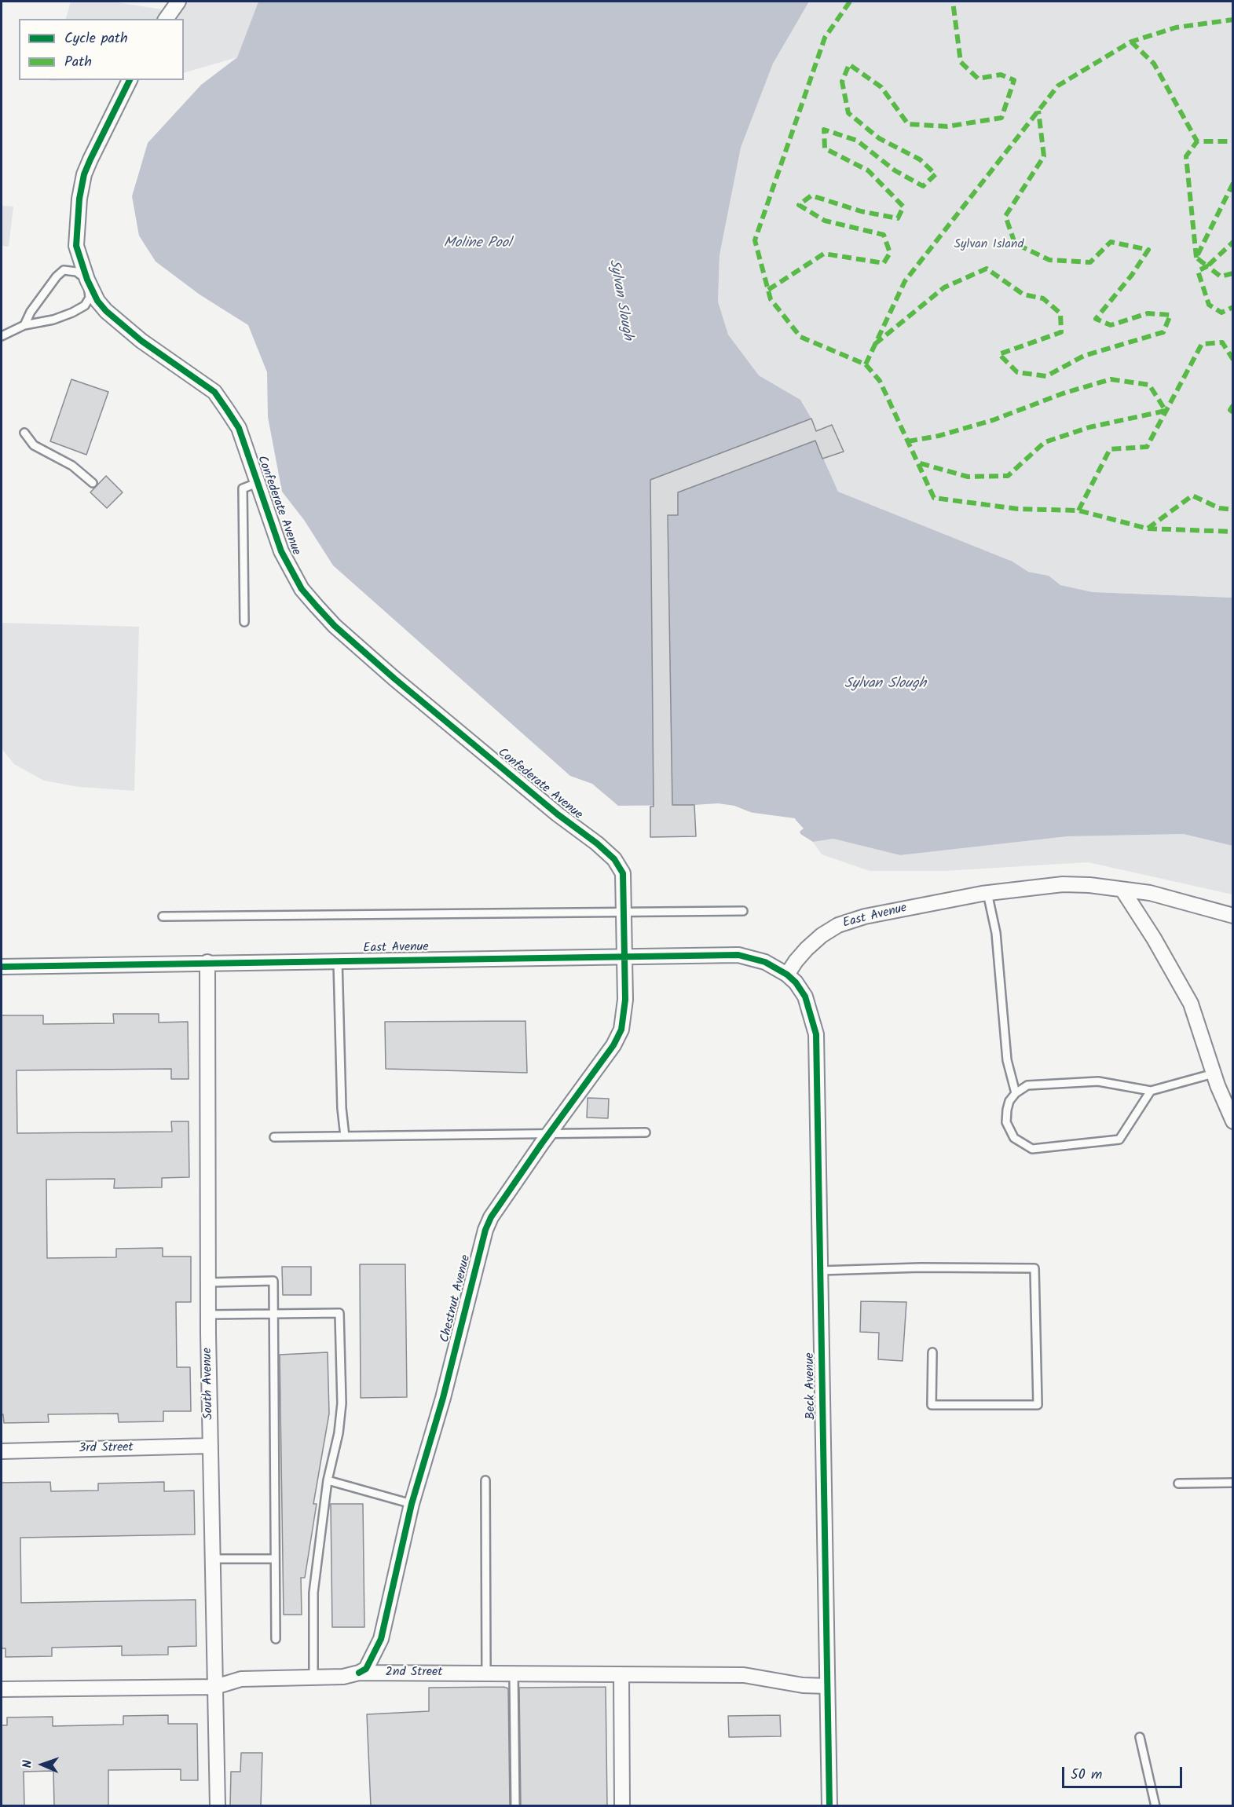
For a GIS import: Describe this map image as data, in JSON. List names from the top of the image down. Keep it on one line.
{"streets":{"street":["Confederate Avenue","East Avenue","Chestnut Avenue","South Avenue","Beck Avenue","3rd Street","2nd Street"]},"crossings":[["Confederate Avenue","East Avenue"],["Confederate Avenue","Chestnut Avenue"],["East Avenue","Chestnut Avenue"],["East Avenue","South Avenue"],["East Avenue","Beck Avenue"],["Chestnut Avenue","2nd Street"],["South Avenue","3rd Street"],["South Avenue","2nd Street"],["Beck Avenue","2nd Street"]],"water":["Moline Pool","Sylvan Slough"],"parks":["Sylvan Island"],"legend":["Cycle path","Path"],"scale_bar":"50 m","north":"left"}
